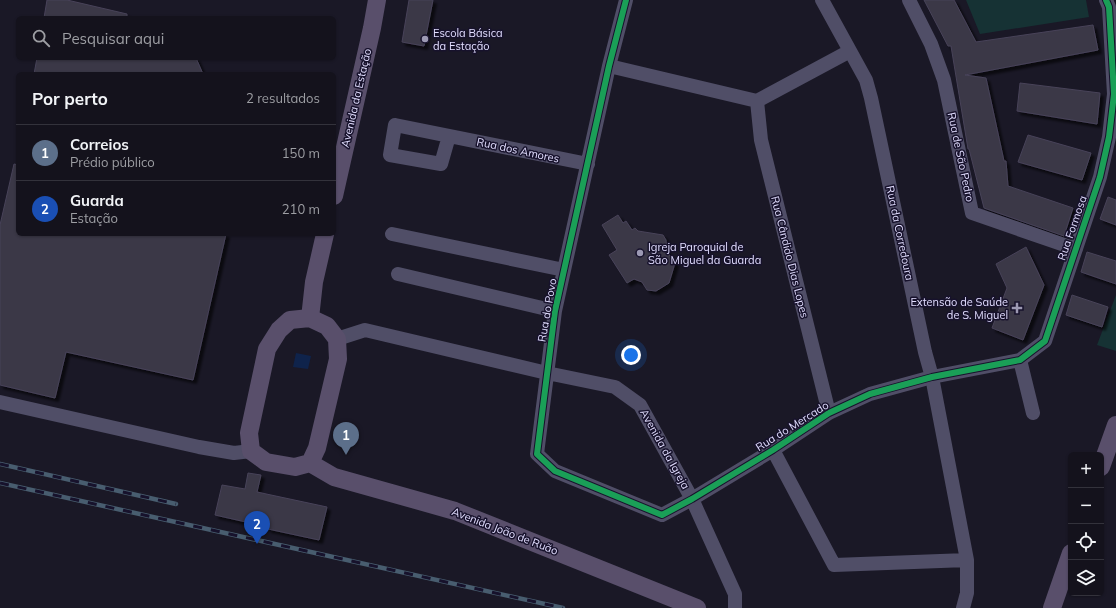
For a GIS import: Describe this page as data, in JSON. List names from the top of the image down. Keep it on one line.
{"streets":{"main road":["Avenida da Estação","Avenida João de Ruão"],"street":["Rua dos Amores","Rua de São Pedro","Rua Formosa","Rua da Corredoura","Rua Cândido Dias Lopes","Rua do Povo","Rua do Mercado","Avenida da Igreja"]},"crossings":[["Rua dos Amores","Rua do Povo"],["Rua de São Pedro","Rua Formosa"],["Rua Formosa","Rua da Corredoura"],["Rua Formosa","Rua do Mercado"],["Rua da Corredoura","Rua do Mercado"],["Rua Cândido Dias Lopes","Rua do Mercado"],["Rua do Povo","Rua do Mercado"],["Rua do Povo","Avenida da Igreja"],["Rua do Mercado","Avenida da Igreja"]],"places":{"other":["Escola Básica da Estação","Igreja Paroquial de São Miguel da Guarda"],"health":["Extensão de Saúde de S. Miguel"]},"page":{"search":"Pesquisar aqui","heading":["Por perto","2 resultados"],"list":[{"mark":"1","name":"Correios","note":"Prédio público","value":"150 m"},{"mark":"2","name":"Guarda","note":"Estação","value":"210 m"}],"pins":["1","2"],"map_buttons":["+","−"]}}
